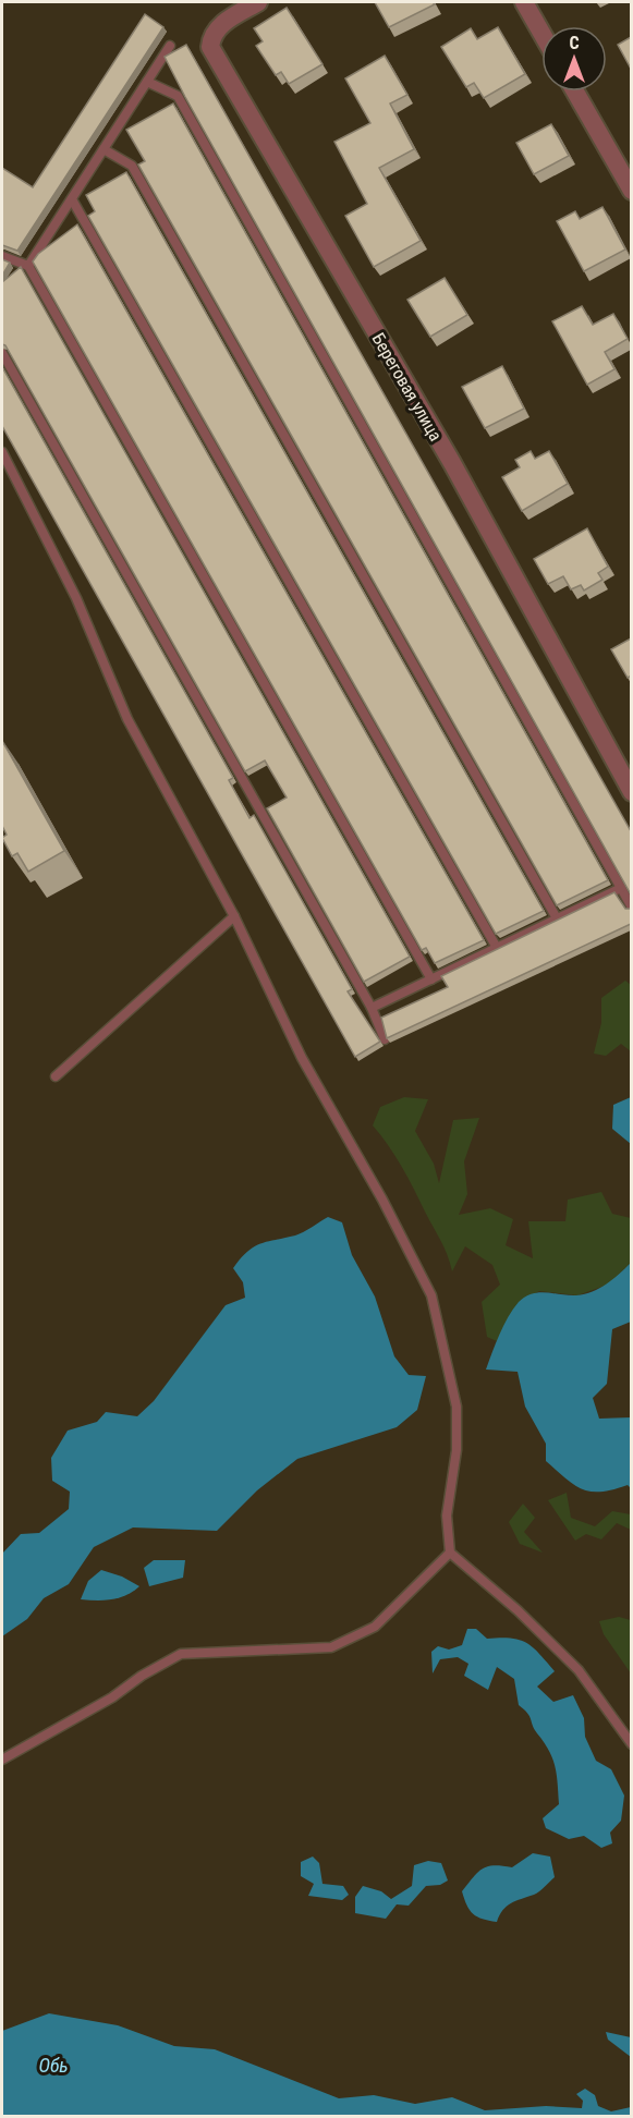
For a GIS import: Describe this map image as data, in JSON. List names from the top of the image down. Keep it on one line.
{"streets":{"street":["Береговая улица"]},"water":["Обь"],"north":"top"}
